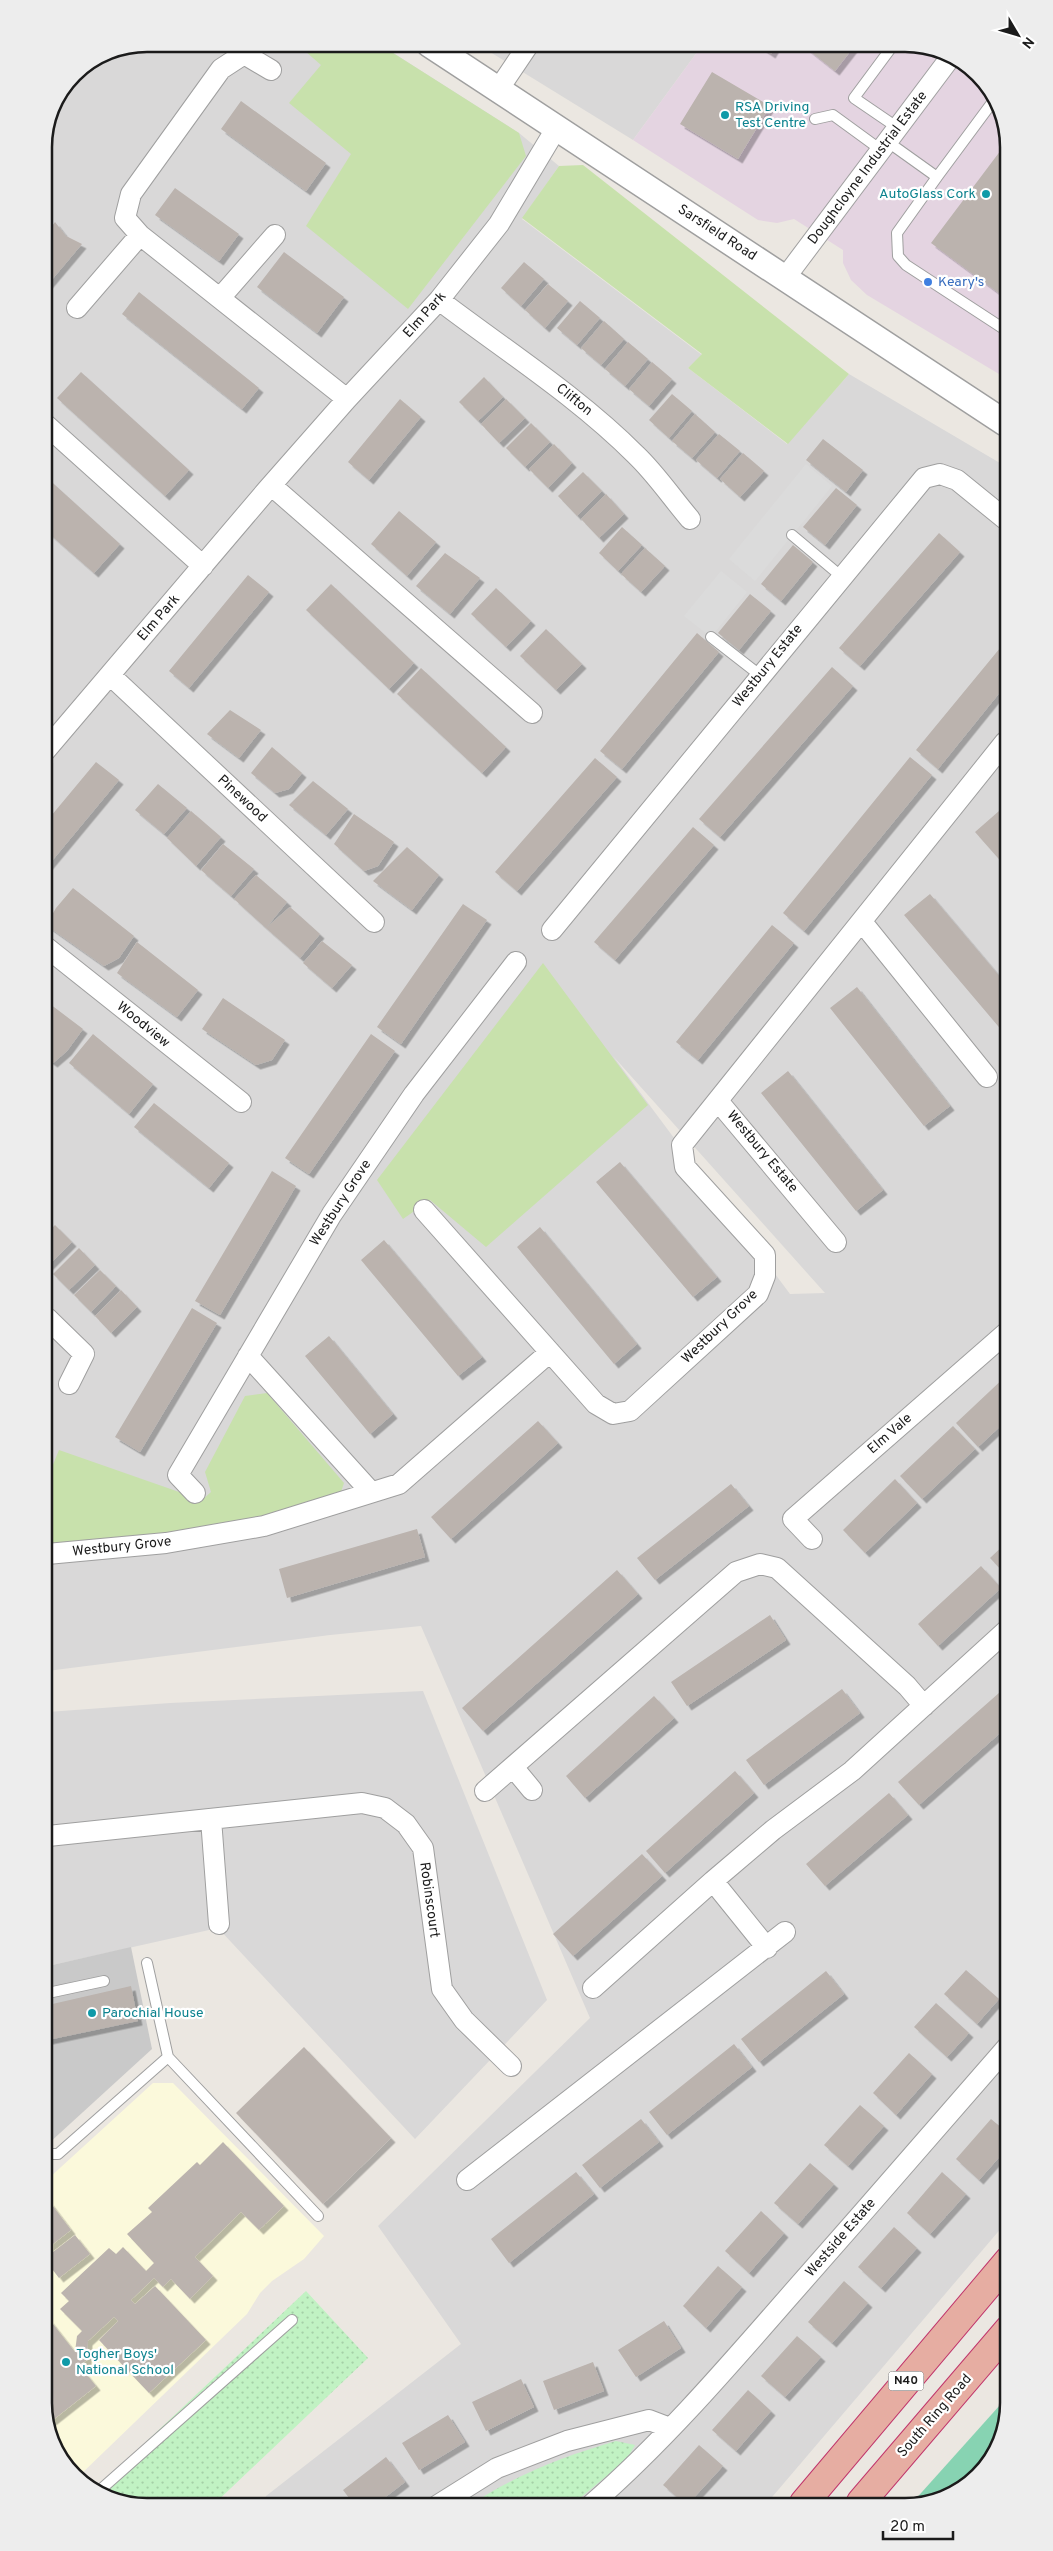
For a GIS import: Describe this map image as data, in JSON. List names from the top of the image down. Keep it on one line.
{"streets":{"highway":["N40","South Ring Road"],"street":["Doughcloyne Industrial Estate","Sarsfield Road","Elm Park","Clifton","Westbury Estate","Pinewood","Woodview","Westbury Grove","Elm Vale","Robinscourt","Westside Estate"]},"crossings":[["Doughcloyne Industrial Estate","Sarsfield Road"],["Sarsfield Road","Elm Park"],["Elm Park","Clifton"],["Elm Park","Pinewood"],["Westbury Estate","Westbury Grove"]],"places":["RSA Driving Test Centre","AutoGlass Cork","Keary's","Parochial House","Togher Boys' National School"],"scale_bar":"20 m","north":"bottom right"}
